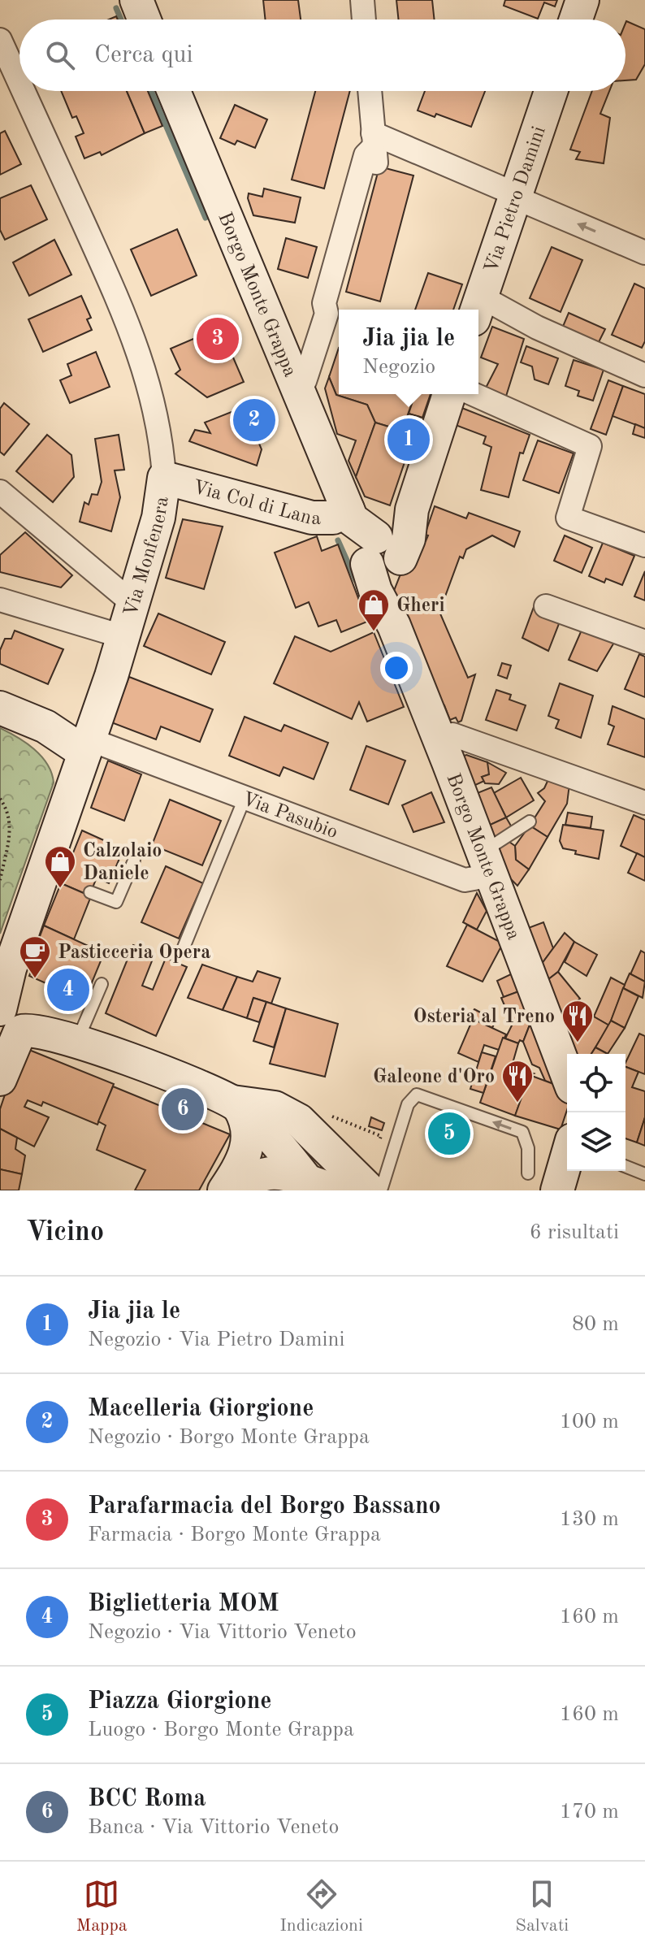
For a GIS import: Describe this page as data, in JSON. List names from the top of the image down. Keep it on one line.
{"streets":{"street":["Via Pietro Damini","Borgo Monte Grappa","Via Col di Lana","Via Monfenera","Via Pasubio"]},"crossings":[["Borgo Monte Grappa","Via Col di Lana"],["Borgo Monte Grappa","Via Pasubio"],["Via Col di Lana","Via Monfenera"],["Via Monfenera","Via Pasubio"]],"places":{"shop":["Gheri","Calzolaio Daniele"],"cafe":["Pasticceria Opera"],"restaurant":["Osteria al Treno","Galeone d'Oro"]},"page":{"search":"Cerca qui","popup":["Jia jia le","Negozio"],"pins":["3","2","1","4","6","5"],"heading":["Vicino","6 risultati"],"list":[{"mark":"1","name":"Jia jia le","note":"Negozio · Via Pietro Damini","value":"80 m"},{"mark":"2","name":"Macelleria Giorgione","note":"Negozio · Borgo Monte Grappa","value":"100 m"},{"mark":"3","name":"Parafarmacia del Borgo Bassano","note":"Farmacia · Borgo Monte Grappa","value":"130 m"},{"mark":"4","name":"Biglietteria MOM","note":"Negozio · Via Vittorio Veneto","value":"160 m"},{"mark":"5","name":"Piazza Giorgione","note":"Luogo · Borgo Monte Grappa","value":"160 m"},{"mark":"6","name":"BCC Roma","note":"Banca · Via Vittorio Veneto","value":"170 m"}],"nav":["Mappa","Indicazioni","Salvati"]}}
